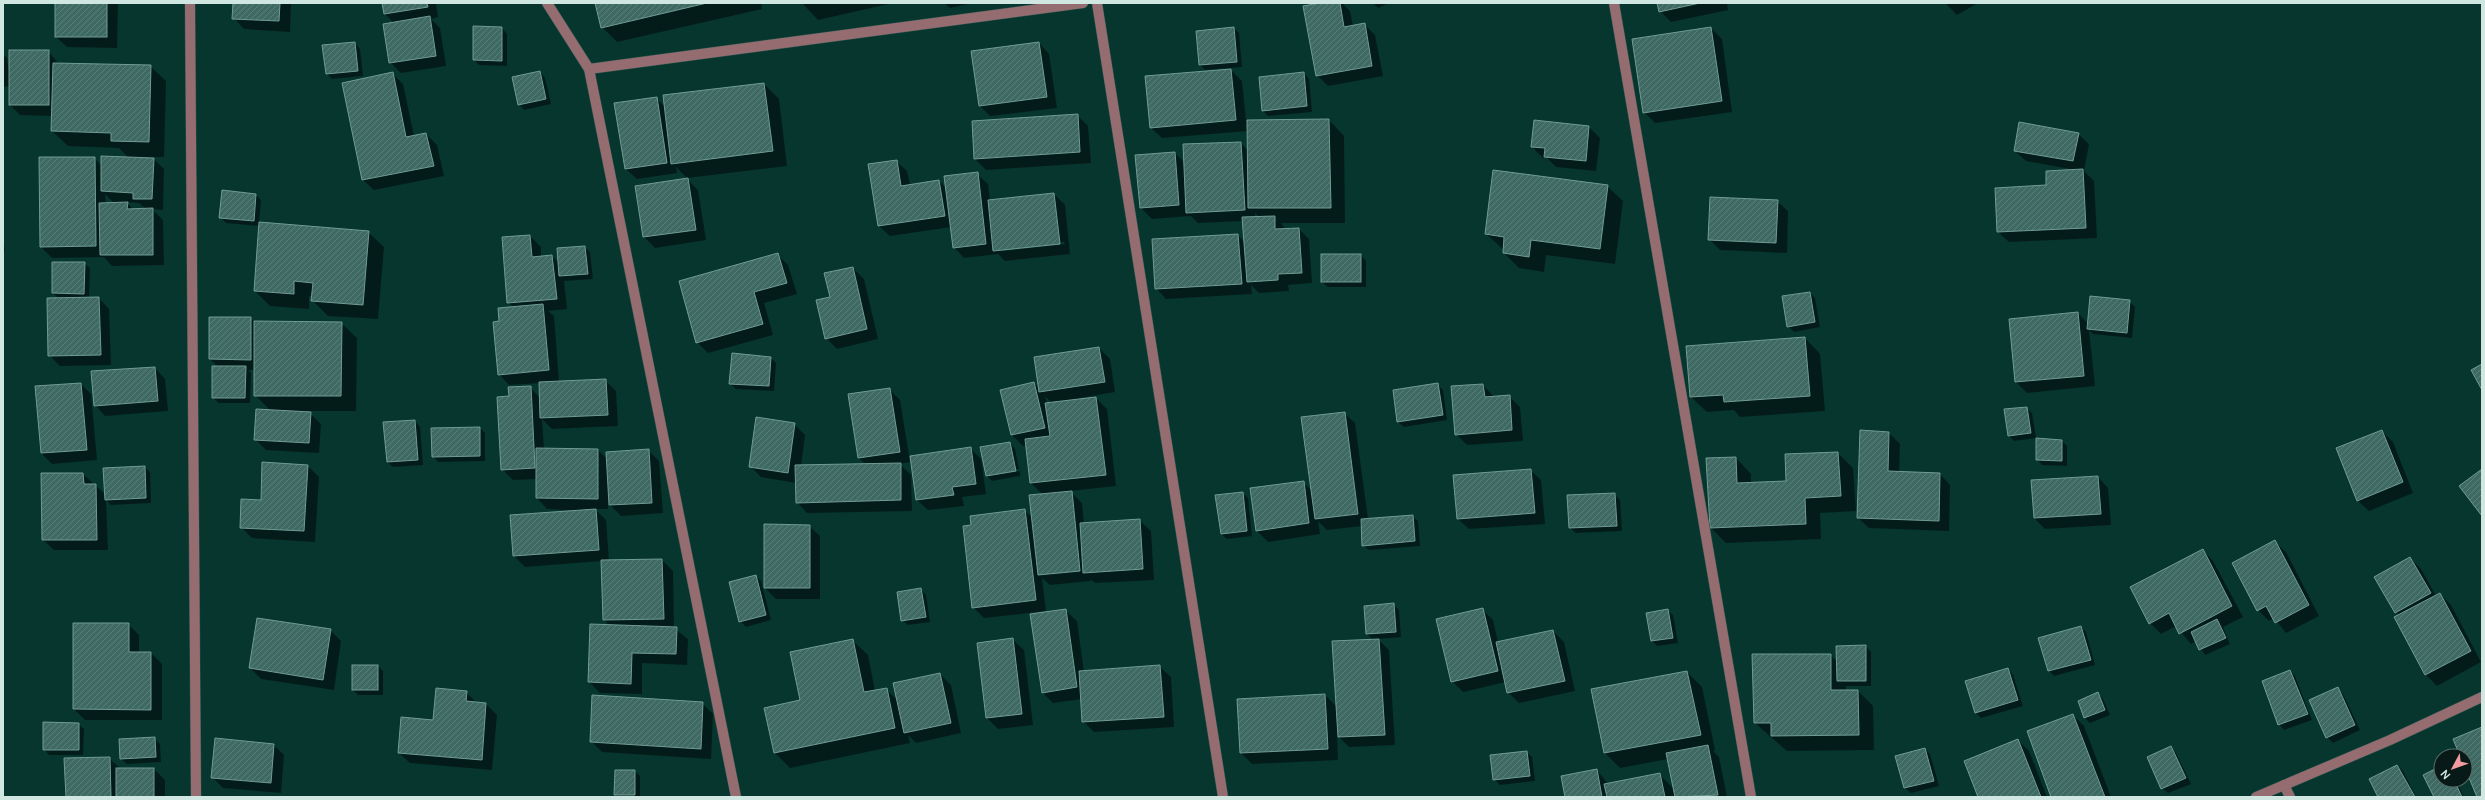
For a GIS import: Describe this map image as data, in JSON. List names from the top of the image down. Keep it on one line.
{"north":"bottom left"}
